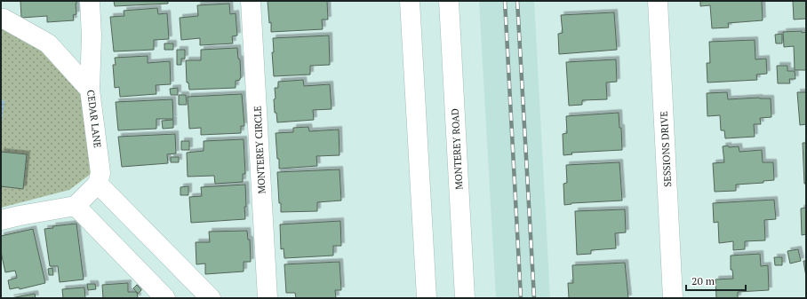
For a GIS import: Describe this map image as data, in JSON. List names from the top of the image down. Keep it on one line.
{"streets":{"street":["CEDAR LANE","MONTEREY ROAD","SESSIONS DRIVE","MONTEREY CIRCLE"]},"scale_bar":"20 m"}
